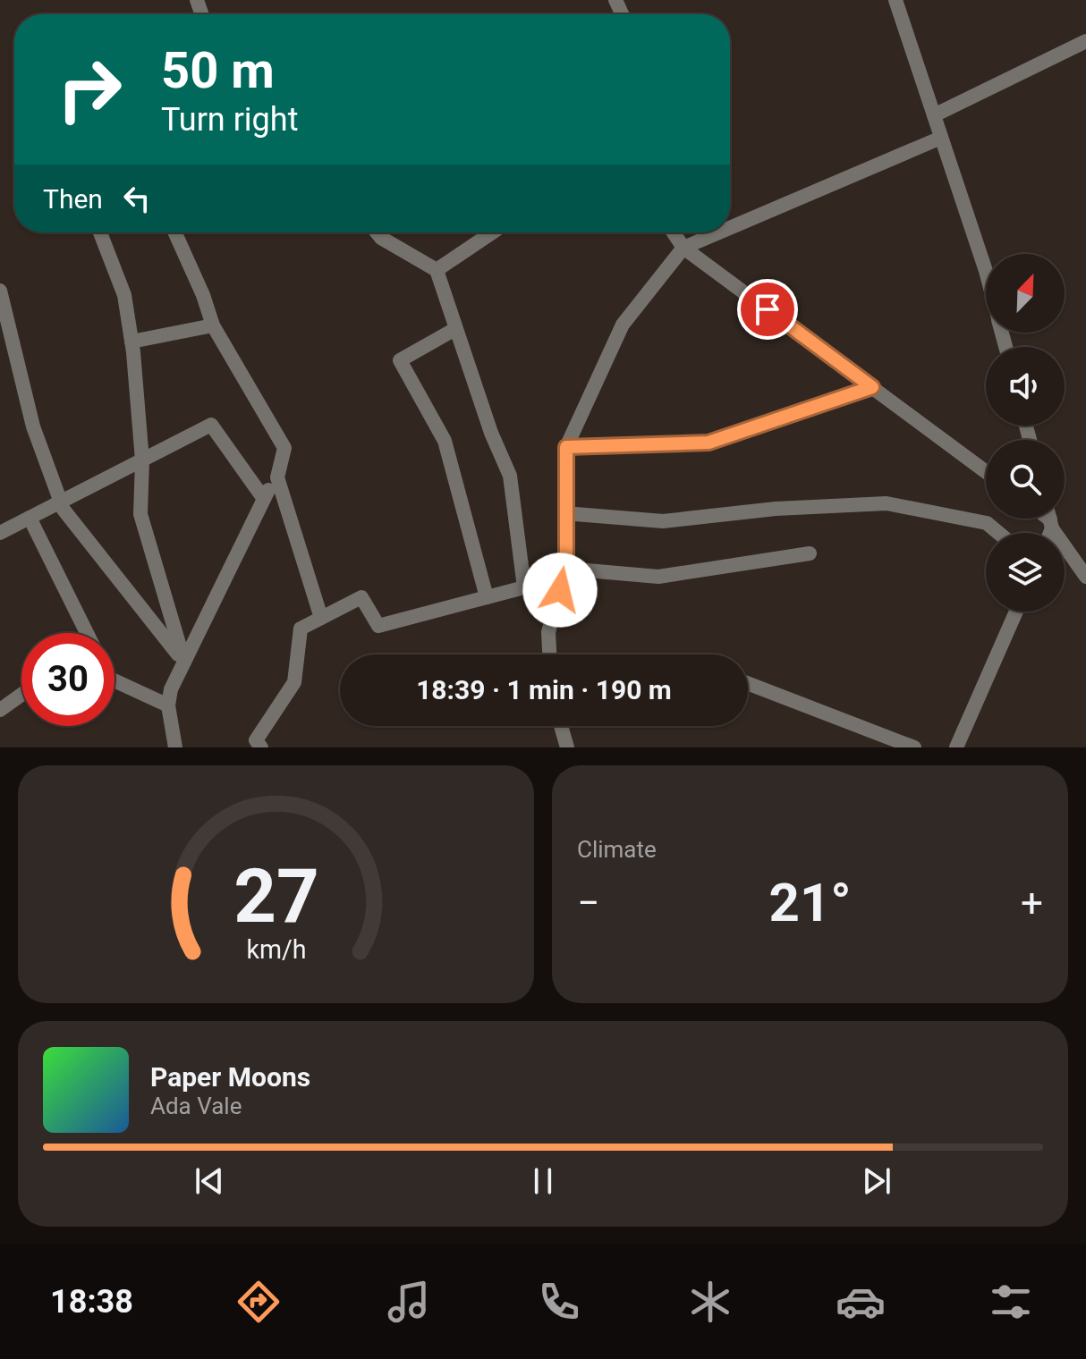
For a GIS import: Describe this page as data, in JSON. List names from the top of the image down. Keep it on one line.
{"north":"top right","page":{"turn":["50 m","Turn right"],"then":"Then","limit":"30","trip":"18:39 · 1 min · 190 m","tile":"Climate","heat":["−","21°","+"],"song":["Paper Moons","Ada Vale"],"tabs":"18:38","gauge":["27","km/h"]}}
